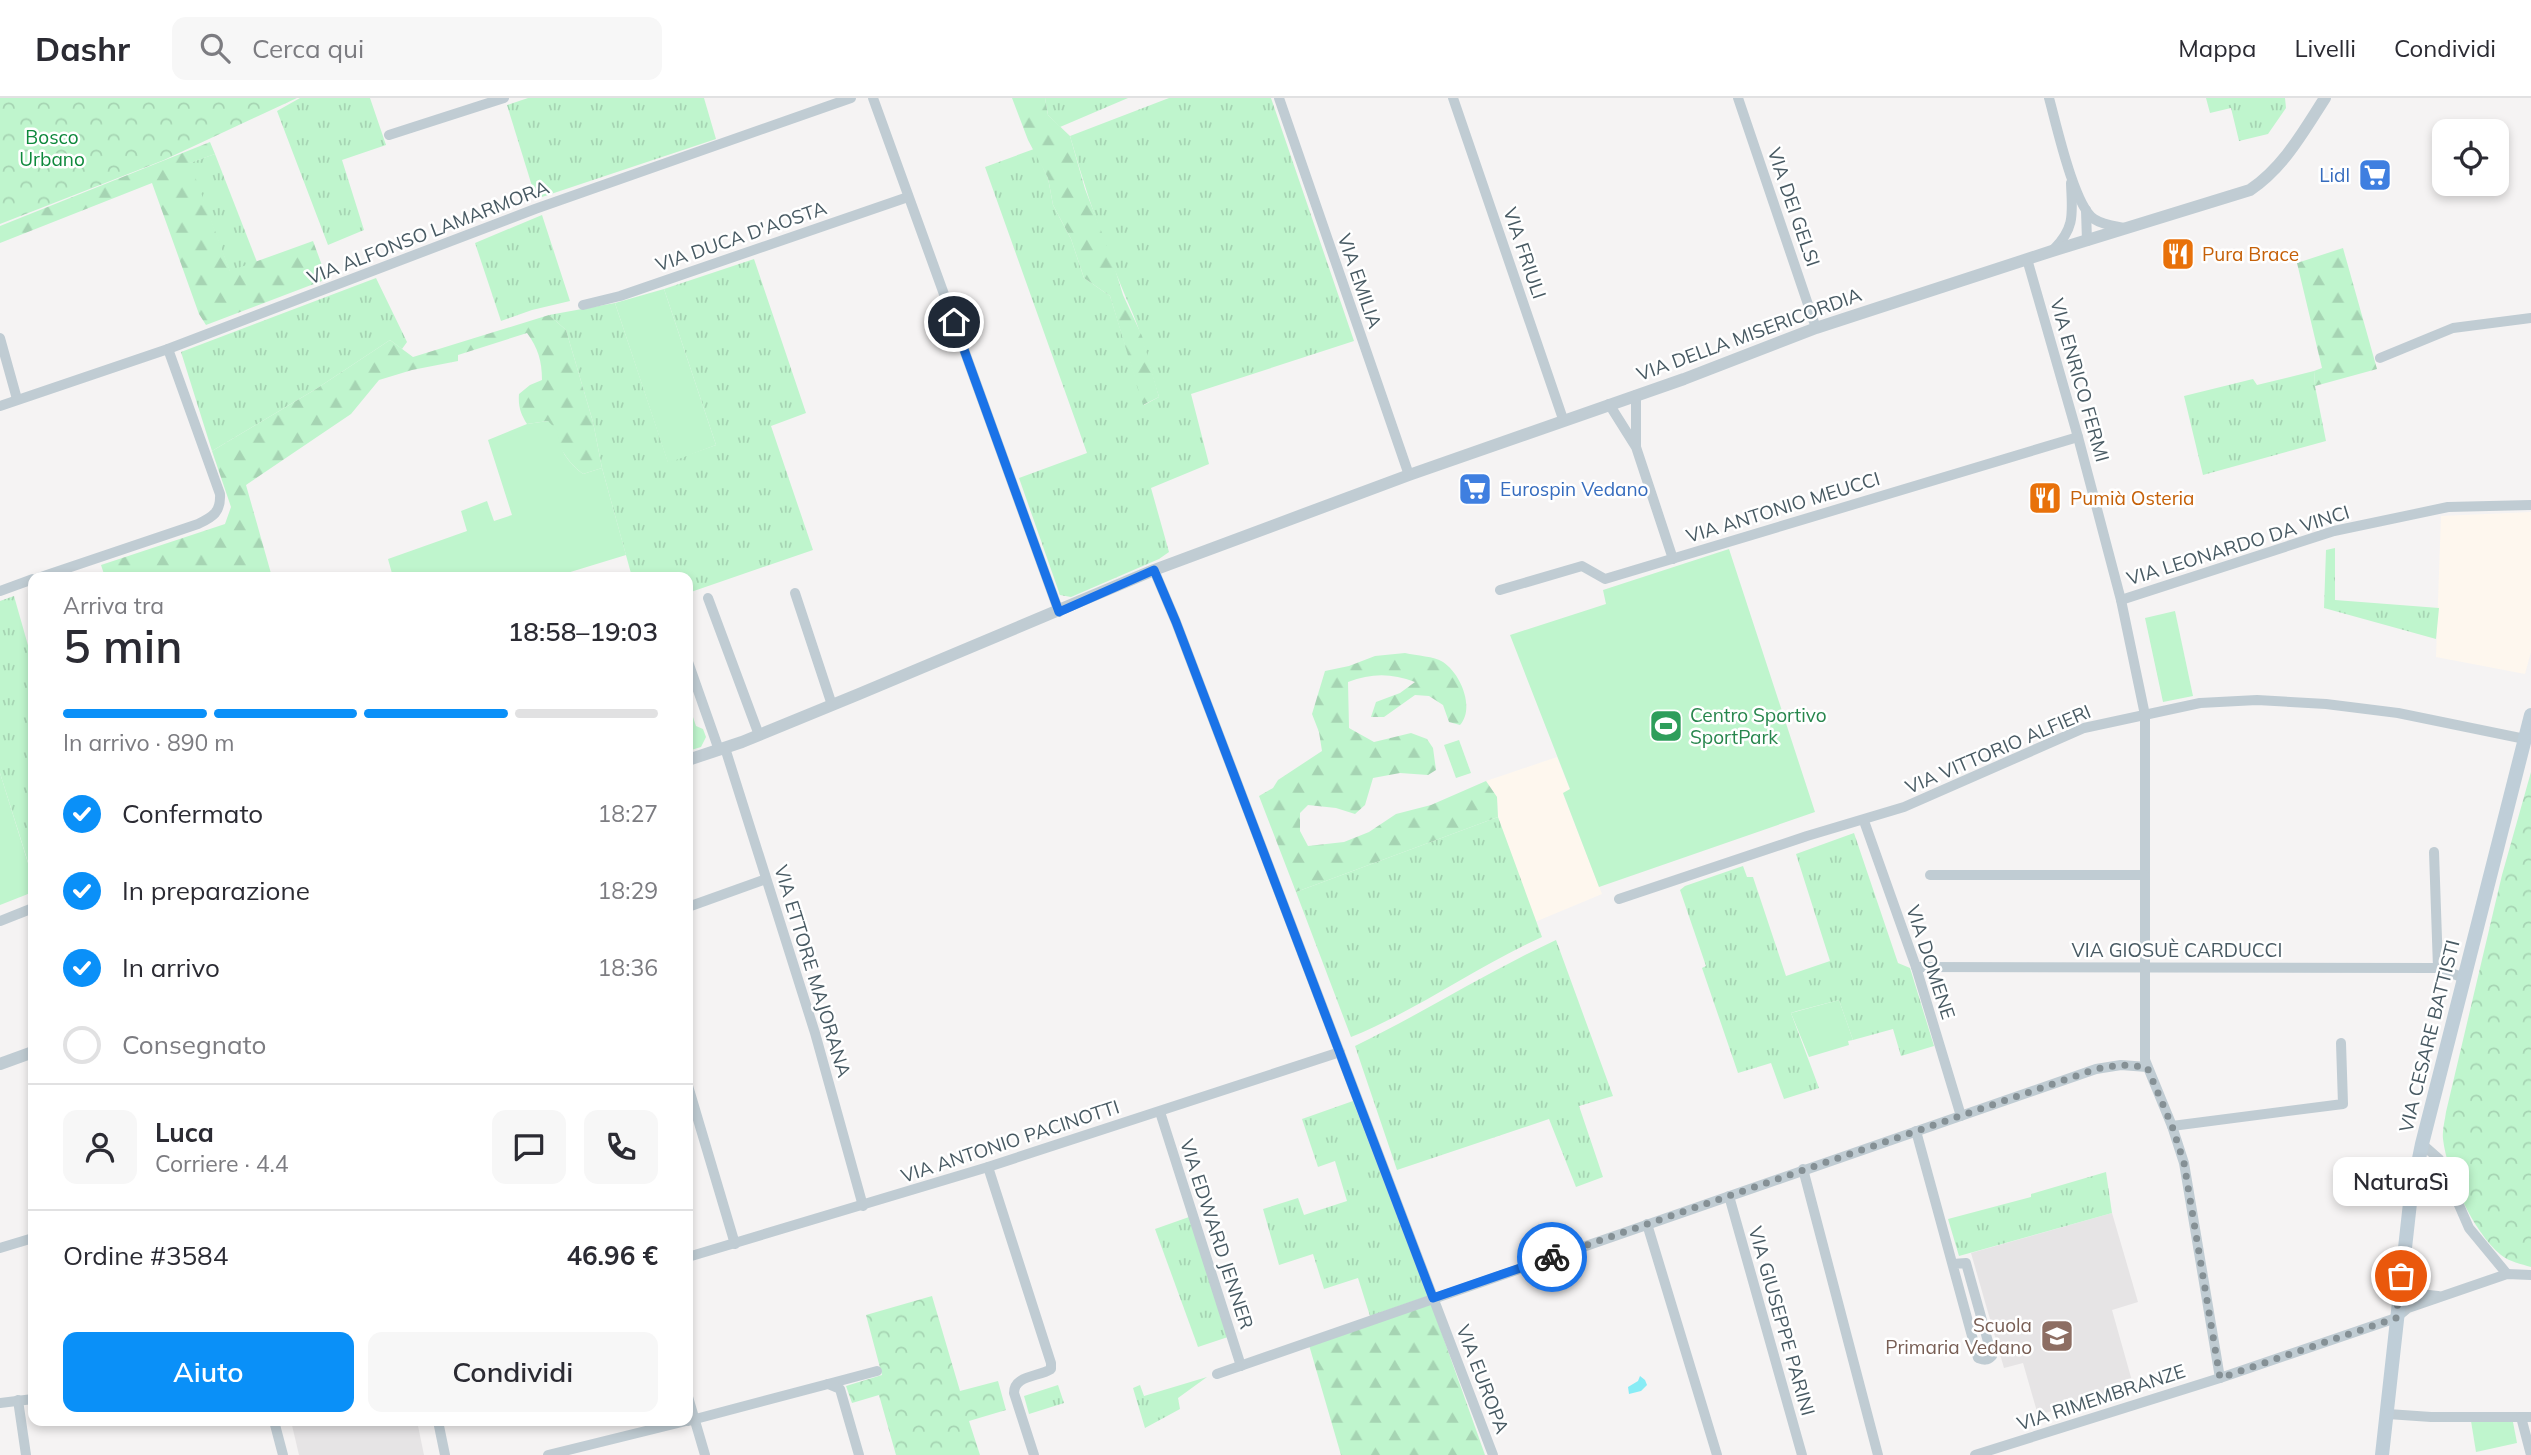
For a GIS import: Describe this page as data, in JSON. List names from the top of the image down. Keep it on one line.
{"streets":{"main road":["VIA CESARE BATTISTI"],"street":["VIA DEI GELSI","VIA ALFONSO LAMARMORA","VIA DUCA D'AOSTA","VIA FRIULI","VIA EMILIA","VIA DELLA MISERICORDIA","VIA ENRICO FERMI","VIA ANTONIO MEUCCI","VIA LEONARDO DA VINCI","VIA VITTORIO ALFIERI","VIA GIOSUÈ CARDUCCI","VIA DOMENE","VIA ETTORE MAJORANA","VIA ANTONIO PACINOTTI","VIA EDWARD JENNER","VIA GIUSEPPE PARINI","VIA EUROPA","VIA RIMEMBRANZE"]},"crossings":[["VIA DEI GELSI","VIA DELLA MISERICORDIA"],["VIA FRIULI","VIA DELLA MISERICORDIA"],["VIA EMILIA","VIA DELLA MISERICORDIA"],["VIA DELLA MISERICORDIA","VIA ENRICO FERMI"],["VIA DELLA MISERICORDIA","VIA ETTORE MAJORANA"],["VIA DELLA MISERICORDIA","VIA EUROPA"],["VIA ENRICO FERMI","VIA ANTONIO MEUCCI"],["VIA ENRICO FERMI","VIA LEONARDO DA VINCI"],["VIA ENRICO FERMI","VIA VITTORIO ALFIERI"],["VIA ENRICO FERMI","VIA GIOSUÈ CARDUCCI"],["VIA ENRICO FERMI","VIA RIMEMBRANZE"],["VIA VITTORIO ALFIERI","VIA DOMENE"],["VIA VITTORIO ALFIERI","VIA CESARE BATTISTI"],["VIA GIOSUÈ CARDUCCI","VIA DOMENE"],["VIA GIOSUÈ CARDUCCI","VIA CESARE BATTISTI"],["VIA ETTORE MAJORANA","VIA ANTONIO PACINOTTI"],["VIA CESARE BATTISTI","VIA RIMEMBRANZE"],["VIA ANTONIO PACINOTTI","VIA EDWARD JENNER"],["VIA ANTONIO PACINOTTI","VIA EUROPA"]],"parks":["Bosco Urbano"],"places":{"supermarket":["Lidl","Eurospin Vedano"],"restaurant":["Pura Brace","Pumià Osteria"],"sports":["Centro Sportivo SportPark"],"other":["NaturaSì"],"school or university":["Scuola Primaria Vedano"]},"page":{"header":"Dashr","search":"Cerca qui","nav":["Mappa","Livelli","Condividi"],"heading":["5 min","Arriva tra","18:58–19:03"],"panel":["Luca","Corriere · 4.4","Ordine #3584","46.96 €"],"bar":"In arrivo · 890 m","list":[["Confermato","18:27"],["In preparazione","18:29"],["In arrivo","18:36"],"Consegnato"],"bubble":"NaturaSì","buttons":["Aiuto","Condividi"]}}
